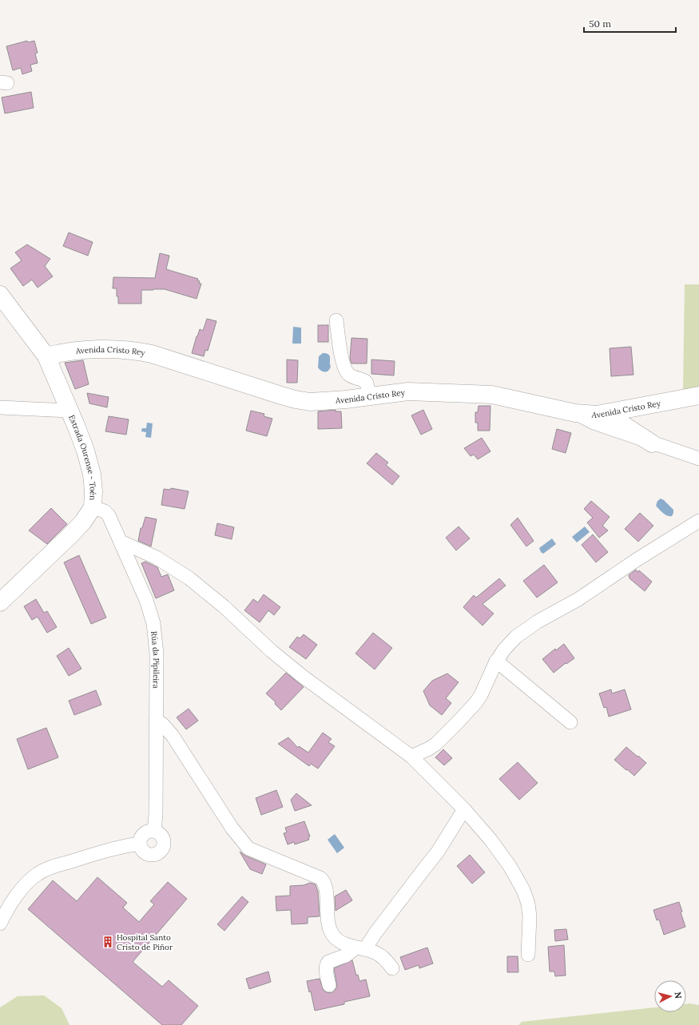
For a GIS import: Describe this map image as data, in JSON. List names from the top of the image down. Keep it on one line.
{"streets":{"street":["Avenida Cristo Rey","Estrada Ourense - Toén","Rúa da Pipileira"]},"crossings":[["Avenida Cristo Rey","Estrada Ourense - Toén"],["Estrada Ourense - Toén","Rúa da Pipileira"]],"places":{"building":["Hospital Santo Cristo de Piñor"]},"scale_bar":"50 m","north":"right"}
